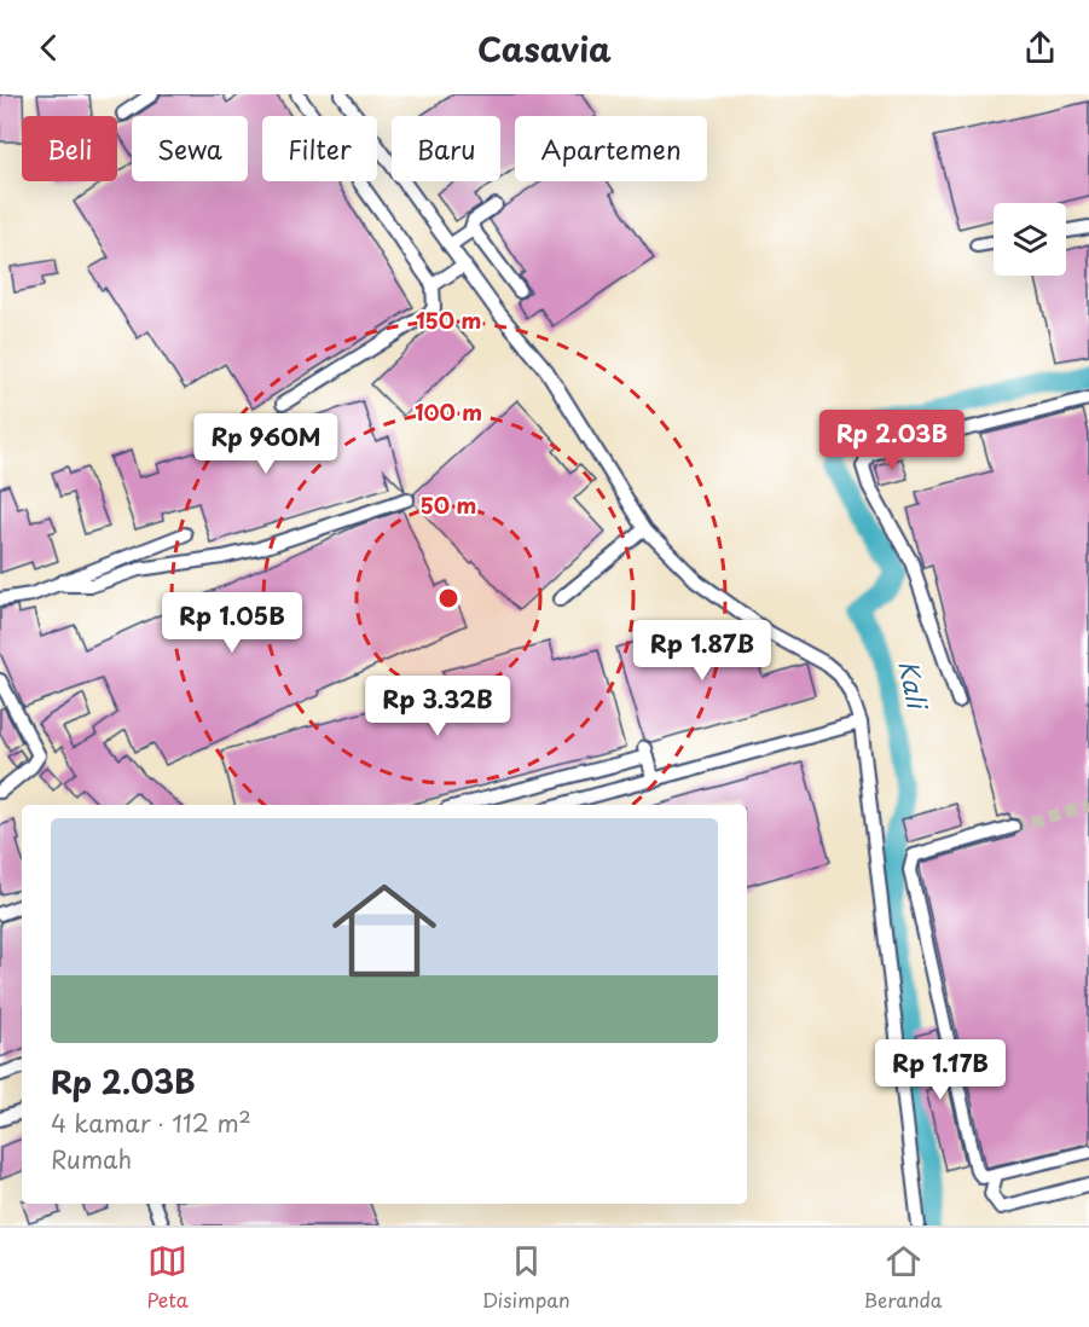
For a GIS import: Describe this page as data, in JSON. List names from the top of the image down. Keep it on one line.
{"water":["Kali"],"page":{"header":"Casavia","chip":["Beli","Sewa","Filter","Baru","Apartemen"],"price":["Rp 2.03B","Rp 960M","Rp 1.05B","Rp 1.87B","Rp 3.32B","Rp 1.17B"],"list":[{"name":"Rp 2.03B","note":"4 kamar · 112 m² · Rumah"}],"tabs":["Peta","Disimpan","Beranda"]},"rings":["150 m","100 m","50 m"]}
